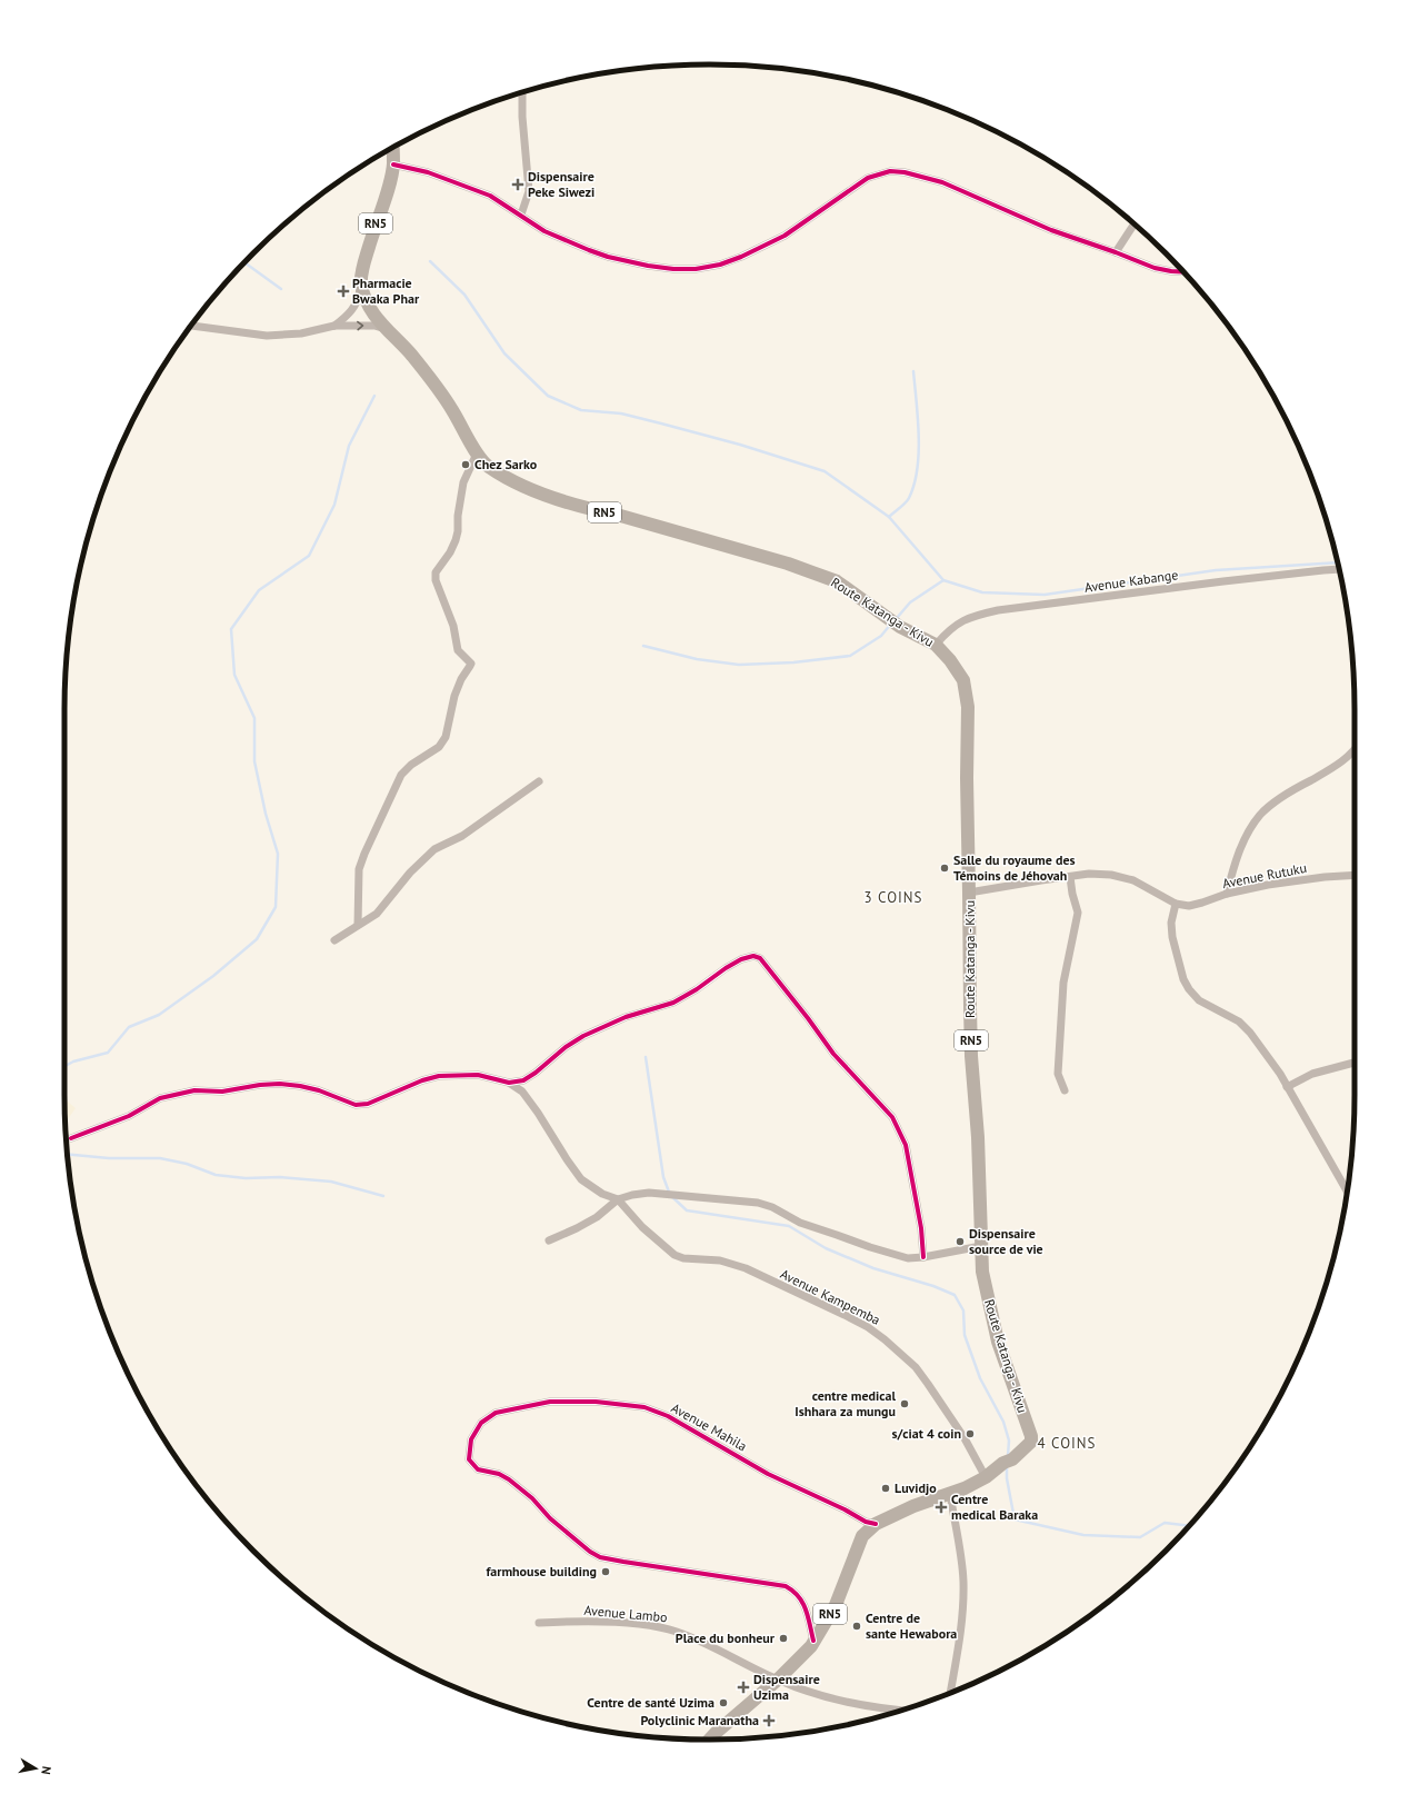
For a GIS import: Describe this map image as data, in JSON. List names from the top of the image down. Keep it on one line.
{"streets":{"highway":["RN5","Route Katanga - Kivu"],"street":["Avenue Kabange","Avenue Rutuku","Avenue Kampemba","Avenue Mahila","Avenue Lambo"]},"crossings":[["RN5","Route Katanga - Kivu"],["Avenue Kabange","Route Katanga - Kivu"],["Route Katanga - Kivu","Avenue Rutuku"],["Route Katanga - Kivu","Avenue Kampemba"],["Route Katanga - Kivu","Avenue Mahila"],["Route Katanga - Kivu","Avenue Lambo"]],"districts":["3 COINS","4 COINS"],"places":{"health":["Dispensaire Peke Siwezi","Pharmacie Bwaka Phar","Centre medical Baraka","Dispensaire Uzima","Polyclinic Maranatha"],"other":["Chez Sarko","Salle du royaume des Témoins de Jéhovah","Dispensaire source de vie","centre medical Ishhara za mungu","s/ciat 4 coin","Luvidjo","farmhouse building","Centre de sante Hewabora","Place du bonheur","Centre de santé Uzima"]},"north":"right"}
